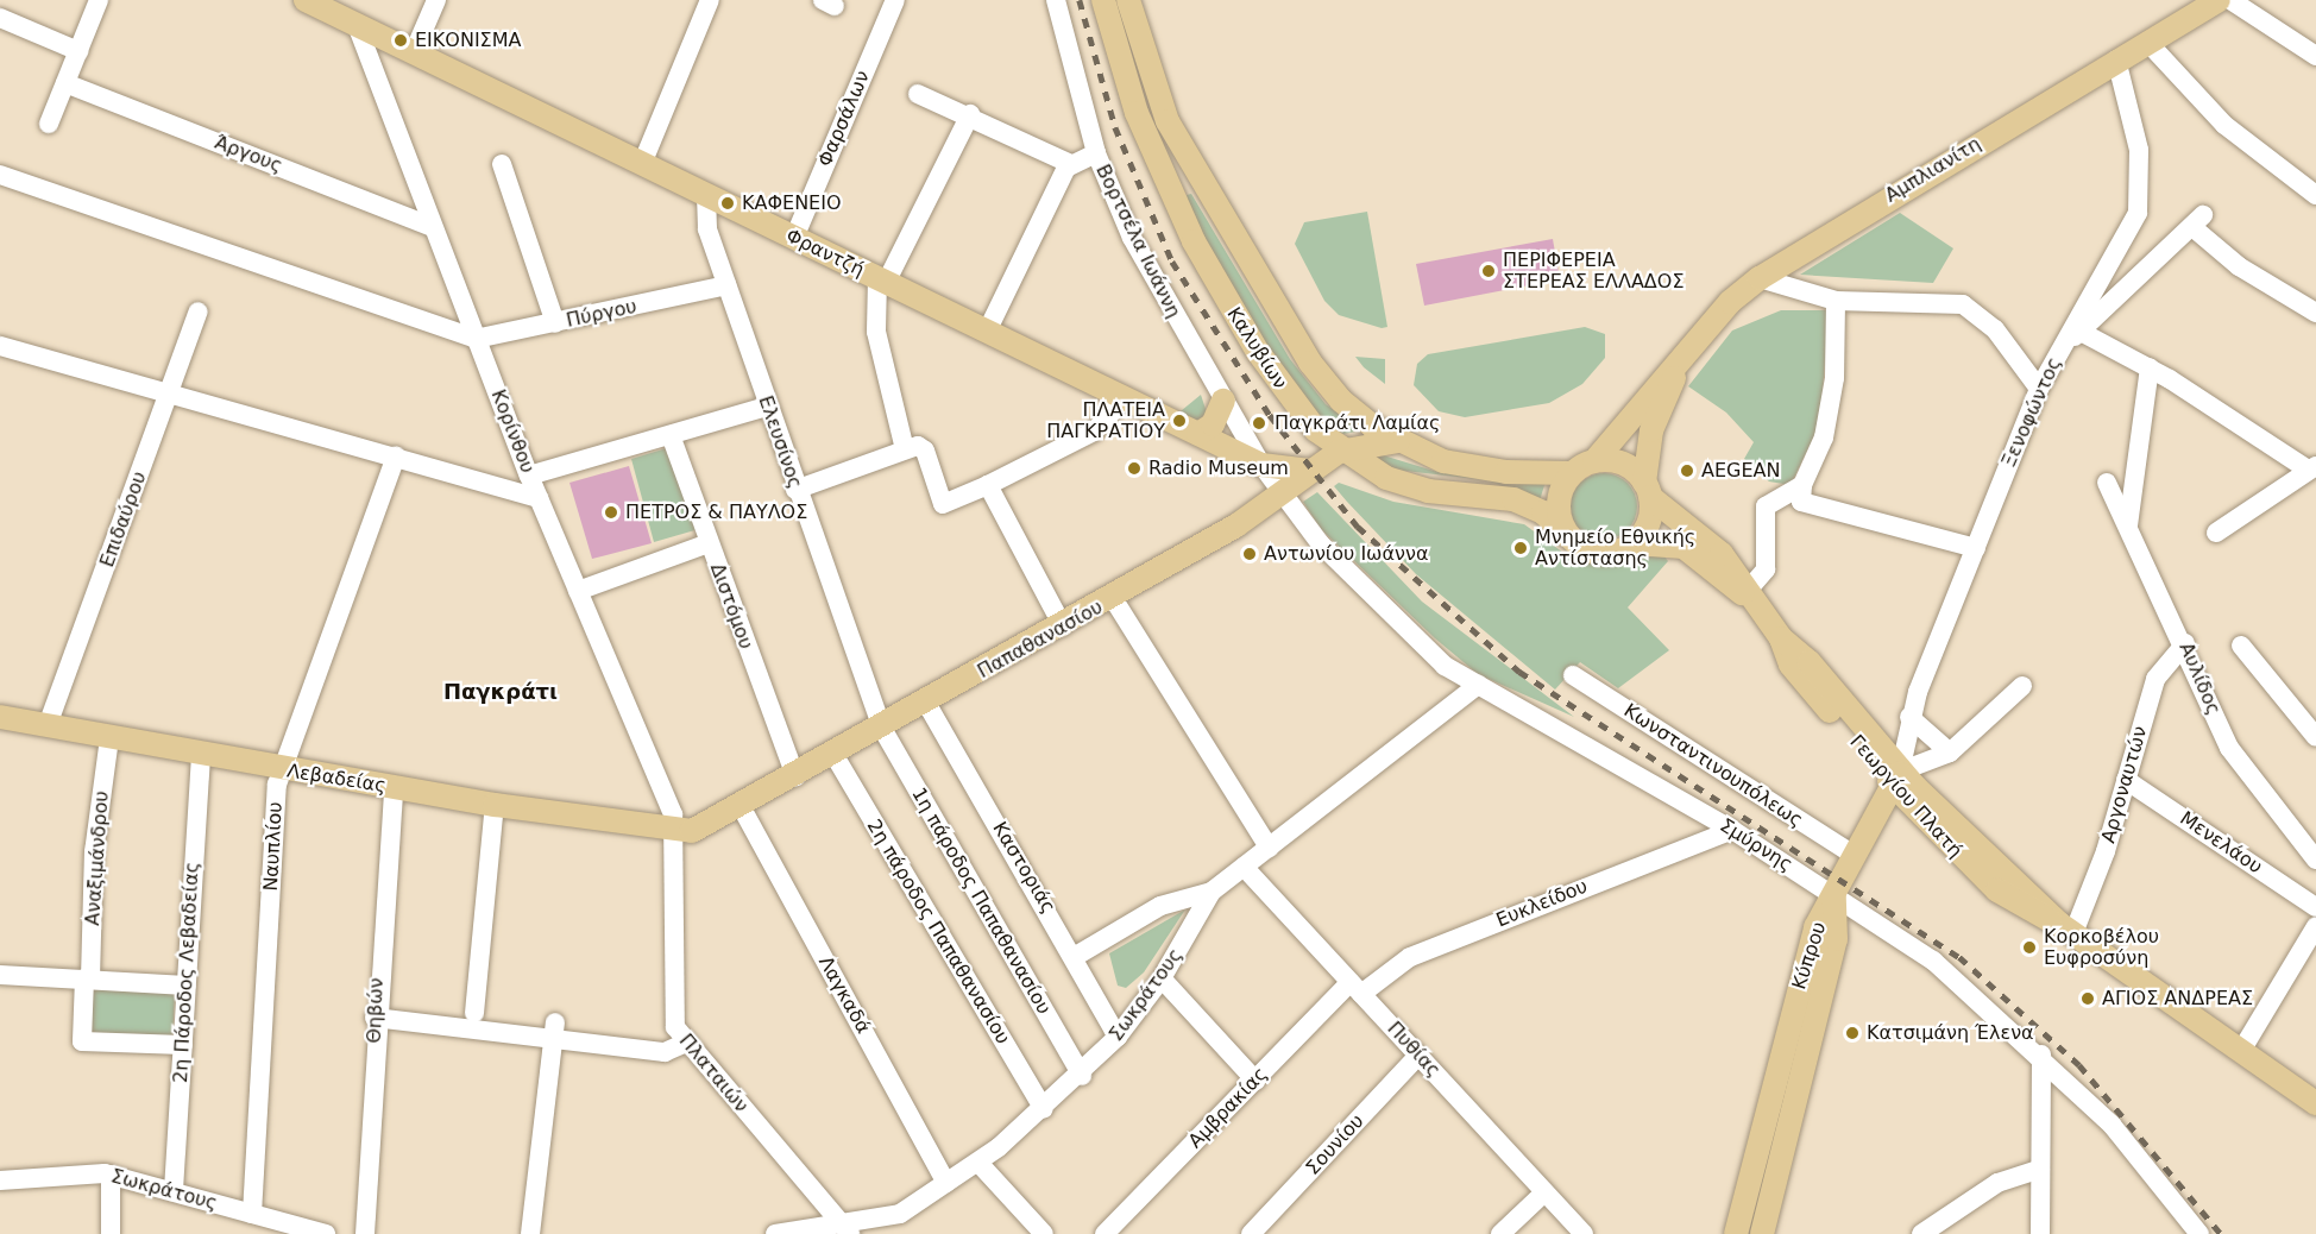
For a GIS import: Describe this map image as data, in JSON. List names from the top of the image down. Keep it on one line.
{"streets":{"main road":["Αμπλιανίτη","Φραντζή","Καλυβίων","Παπαθανασίου","Λεβαδείας","Γεωργίου Πλατή","Κύπρου"],"street":["Φαρσάλων","Άργους","Βορτσέλα Ιωάννη","Πύργου","Ξενοφώντος","Κορίνθου","Ελευσίνος","Επιδαύρου","Διστόμου","Αυλίδος","Κωνσταντινουπόλεως","Αργοναυτών","Μενελάου","Σμύρνης","Ναυπλίου","Αναξιμάνδρου","Καστοριάς","1η πάροδος Παπαθανασίου","Ευκλείδου","2η πάροδος Παπαθανασίου","2η Πάροδος Λεβαδείας","Λαγκαδά","Σωκράτους","Θηβών","Πυθίας","Πλαταιών","Αμβρακίας","Σουνίου"]},"crossings":[["Φαρσάλων","Φραντζή"],["Άργους","Κορίνθου"],["Αμπλιανίτη","Καλυβίων"],["Αμπλιανίτη","Ξενοφώντος"],["Αμπλιανίτη","Γεωργίου Πλατή"],["Βορτσέλα Ιωάννη","Φραντζή"],["Βορτσέλα Ιωάννη","Παπαθανασίου"],["Βορτσέλα Ιωάννη","Σμύρνης"],["Φραντζή","Κορίνθου"],["Φραντζή","Ελευσίνος"],["Φραντζή","Παπαθανασίου"],["Πύργου","Κορίνθου"],["Πύργου","Ελευσίνος"],["Καλυβίων","Παπαθανασίου"],["Καλυβίων","Γεωργίου Πλατή"],["Ξενοφώντος","Γεωργίου Πλατή"],["Κορίνθου","Παπαθανασίου"],["Κορίνθου","Λεβαδείας"],["Κορίνθου","Πλαταιών"],["Ελευσίνος","Παπαθανασίου"],["Ελευσίνος","1η πάροδος Παπαθανασίου"],["Επιδαύρου","Λεβαδείας"],["Διστόμου","Παπαθανασίου"],["Παπαθανασίου","Λεβαδείας"],["Παπαθανασίου","Σμύρνης"],["Παπαθανασίου","Καστοριάς"],["Παπαθανασίου","1η πάροδος Παπαθανασίου"],["Παπαθανασίου","2η πάροδος Παπαθανασίου"],["Παπαθανασίου","Λαγκαδά"],["Παπαθανασίου","Πλαταιών"],["Αυλίδος","Αργοναυτών"],["Λεβαδείας","Ναυπλίου"],["Λεβαδείας","Αναξιμάνδρου"],["Λεβαδείας","2η Πάροδος Λεβαδείας"],["Λεβαδείας","Θηβών"],["Λεβαδείας","Πλαταιών"],["Αργοναυτών","Γεωργίου Πλατή"],["Αργοναυτών","Μενελάου"],["Σμύρνης","Ευκλείδου"],["Σμύρνης","Κύπρου"],["Σμύρνης","Σωκράτους"],["Ναυπλίου","Σωκράτους"],["Αναξιμάνδρου","2η Πάροδος Λεβαδείας"],["Καστοριάς","Σωκράτους"],["1η πάροδος Παπαθανασίου","Σωκράτους"],["Ευκλείδου","Πυθίας"],["Ευκλείδου","Αμβρακίας"],["2η πάροδος Παπαθανασίου","Σωκράτους"],["2η Πάροδος Λεβαδείας","Σωκράτους"],["Λαγκαδά","Σωκράτους"],["Σωκράτους","Πυθίας"],["Σωκράτους","Πλαταιών"],["Πυθίας","Αμβρακίας"],["Πυθίας","Σουνίου"]],"districts":["Παγκράτι"],"places":["ΕΙΚΟΝΙΣΜΑ","ΚΑΦΕΝΕΙΟ","ΠΕΡΙΦΕΡΕΙΑ ΣΤΕΡΕΑΣ ΕΛΛΑΔΟΣ","ΠΛΑΤΕΙΑ ΠΑΓΚΡΑΤΙΟΥ","Παγκράτι Λαμίας","Radio Museum","AEGEAN","ΠΕΤΡΟΣ & ΠΑΥΛΟΣ","Μνημείο Εθνικής Αντίστασης","Αντωνίου Ιωάννα","Κορκοβέλου Ευφροσύνη","ΑΓΙΟΣ ΑΝΔΡΕΑΣ","Κατσιμάνη Έλενα"]}
